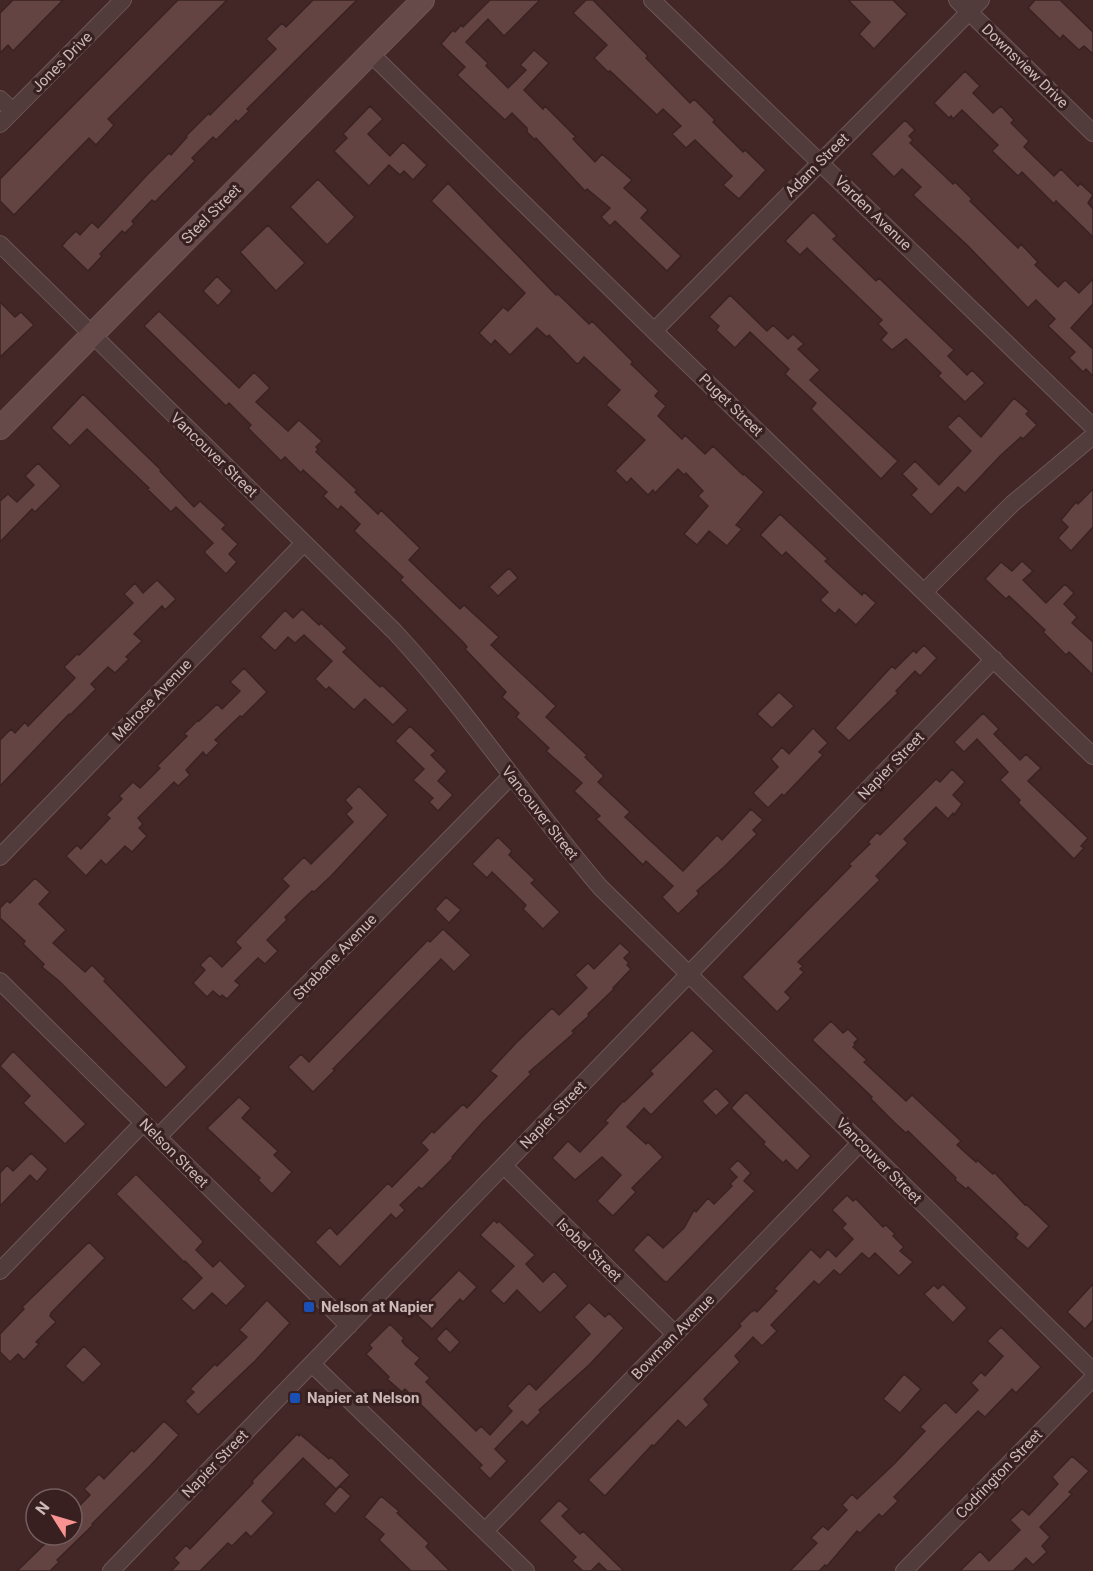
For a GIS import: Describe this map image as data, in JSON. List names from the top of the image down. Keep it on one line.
{"streets":{"street":["Jones Drive","Downsview Drive","Adam Street","Varden Avenue","Steel Street","Puget Street","Vancouver Street","Melrose Avenue","Napier Street","Strabane Avenue","Nelson Street","Isobel Street","Bowman Avenue","Codrington Street"]},"crossings":[["Downsview Drive","Adam Street"],["Adam Street","Varden Avenue"],["Adam Street","Puget Street"],["Steel Street","Puget Street"],["Steel Street","Vancouver Street"],["Puget Street","Napier Street"],["Vancouver Street","Melrose Avenue"],["Vancouver Street","Napier Street"],["Vancouver Street","Strabane Avenue"],["Vancouver Street","Bowman Avenue"],["Napier Street","Nelson Street"],["Napier Street","Isobel Street"],["Strabane Avenue","Nelson Street"],["Isobel Street","Bowman Avenue"]],"places":{"transit":["Nelson at Napier","Napier at Nelson"]},"north":"top left"}
